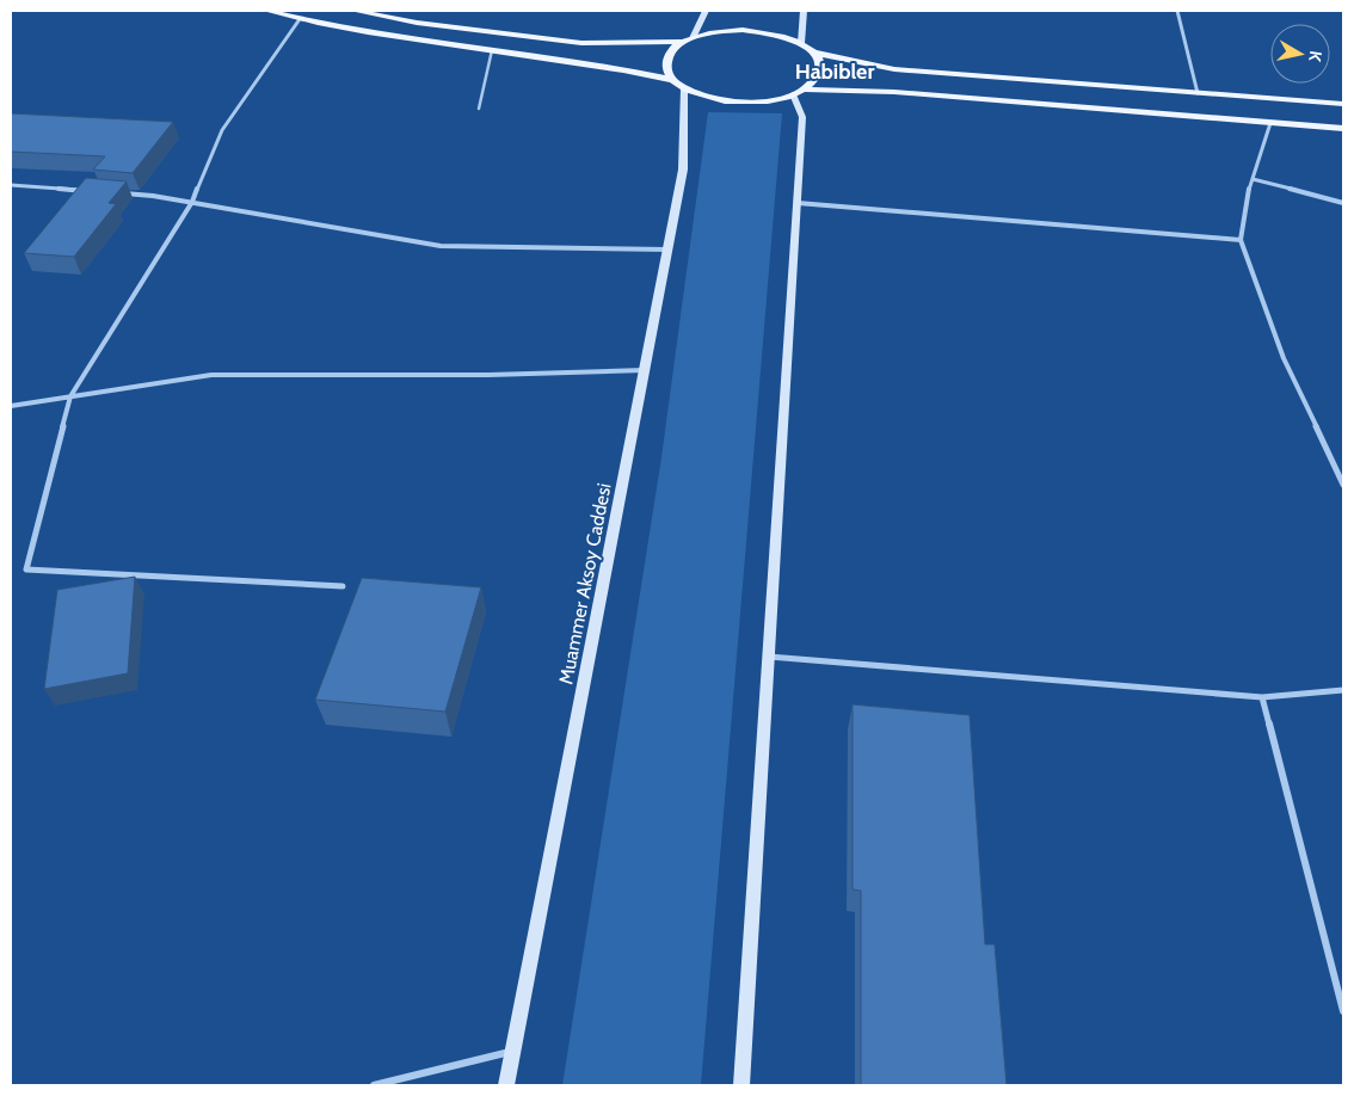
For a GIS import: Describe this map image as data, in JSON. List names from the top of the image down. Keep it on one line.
{"streets":{"main road":["Muammer Aksoy Caddesi"]},"districts":["Habibler"],"north":"right"}
